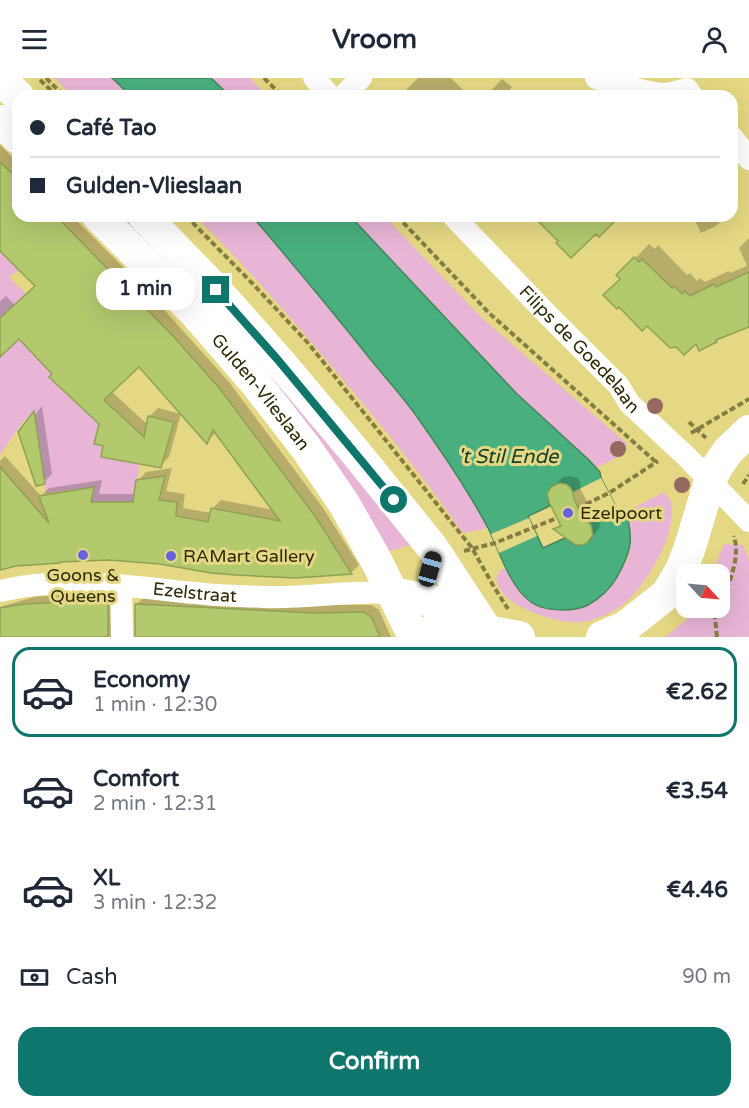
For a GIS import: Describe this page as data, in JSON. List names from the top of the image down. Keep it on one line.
{"streets":{"main road":["Gulden-Vlieslaan"],"street":["Filips de Goedelaan","Ezelstraat"]},"crossings":[["Gulden-Vlieslaan","Ezelstraat"]],"water":["'t Stil Ende"],"places":["Ezelpoort","Goons & Queens","RAMart Gallery"],"north":"bottom right","page":{"header":"Vroom","banner":["Café Tao","Gulden-Vlieslaan"],"bubble":"1 min","list":[{"name":"Economy","note":"1 min · 12:30","value":"€2.62"},{"name":"Comfort","note":"2 min · 12:31","value":"€3.54"},{"name":"XL","note":"3 min · 12:32","value":"€4.46"}],"pay":["Cash","90 m"],"buttons":"Confirm"}}
